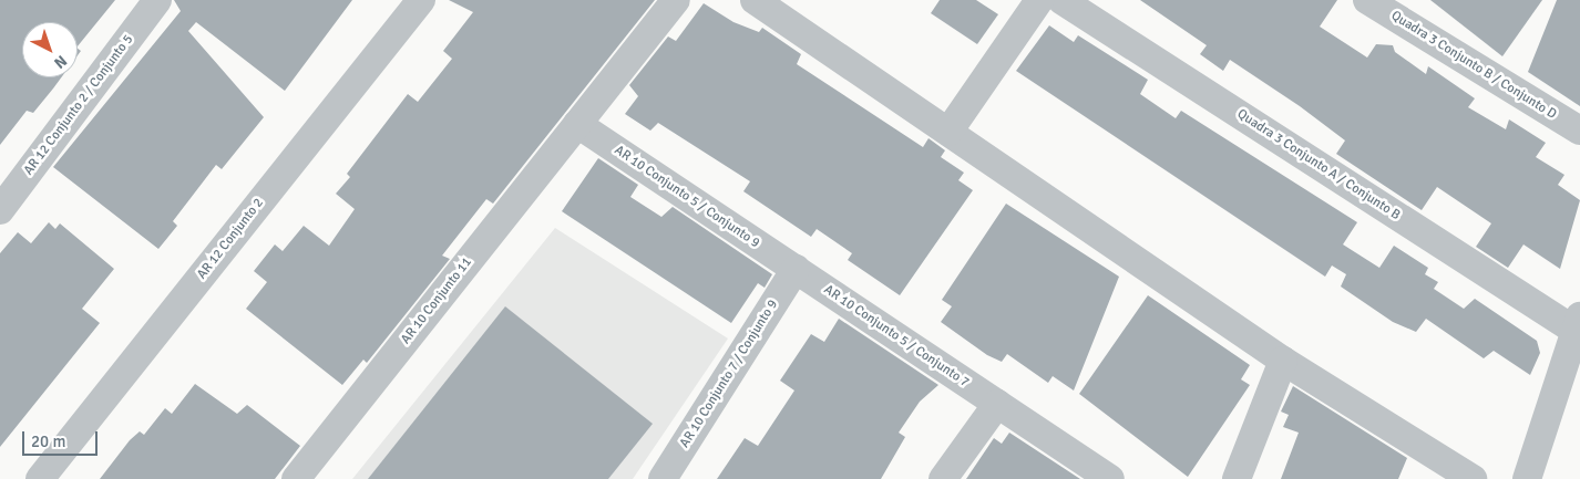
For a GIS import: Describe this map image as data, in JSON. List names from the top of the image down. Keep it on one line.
{"streets":{"street":["Quadra 3 Conjunto B / Conjunto D","AR 12 Conjunto 2 / Conjunto 5","Quadra 3 Conjunto A / Conjunto B","AR 10 Conjunto 5 / Conjunto 9","AR 12 Conjunto 2","AR 10 Conjunto 11","AR 10 Conjunto 5 / Conjunto 7","AR 10 Conjunto 7 / Conjunto 9"]},"crossings":[["AR 10 Conjunto 5 / Conjunto 9","AR 10 Conjunto 11"],["AR 10 Conjunto 5 / Conjunto 9","AR 10 Conjunto 5 / Conjunto 7"],["AR 10 Conjunto 5 / Conjunto 9","AR 10 Conjunto 7 / Conjunto 9"],["AR 10 Conjunto 5 / Conjunto 7","AR 10 Conjunto 7 / Conjunto 9"]],"scale_bar":"20 m","north":"bottom right"}
